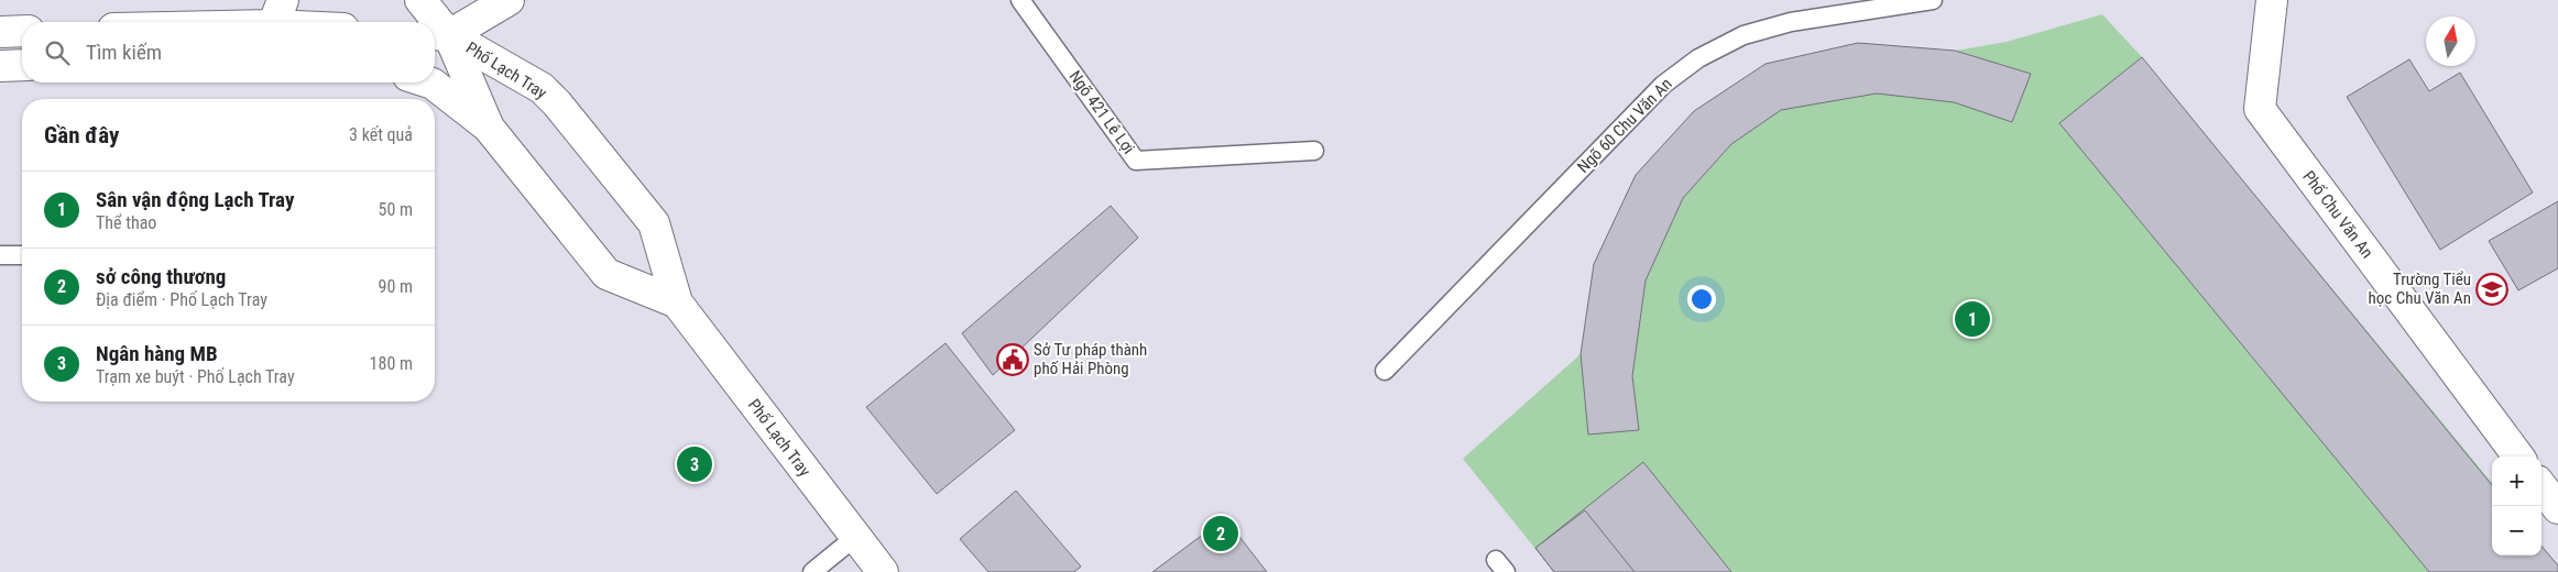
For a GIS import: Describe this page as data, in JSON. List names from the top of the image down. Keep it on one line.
{"streets":{"main road":["Phố Lạch Tray","Phố Chu Văn An"],"lane":["Ngõ 421 Lê Lợi","Ngõ 60 Chu Văn An"]},"places":{"school or university":["Trường Tiểu học Chu Văn An"],"public building":["Sở Tư pháp thành phố Hải Phòng"]},"north":"top","page":{"search":"Tìm kiếm","heading":["Gần đây","3 kết quả"],"list":[{"mark":"1","name":"Sân vận động Lạch Tray","note":"Thể thao","value":"50 m"},{"mark":"2","name":"sở công thương","note":"Địa điểm · Phố Lạch Tray","value":"90 m"},{"mark":"3","name":"Ngân hàng MB","note":"Trạm xe buýt · Phố Lạch Tray","value":"180 m"}],"pins":["1","3","2"],"map_buttons":["+","−"]}}
